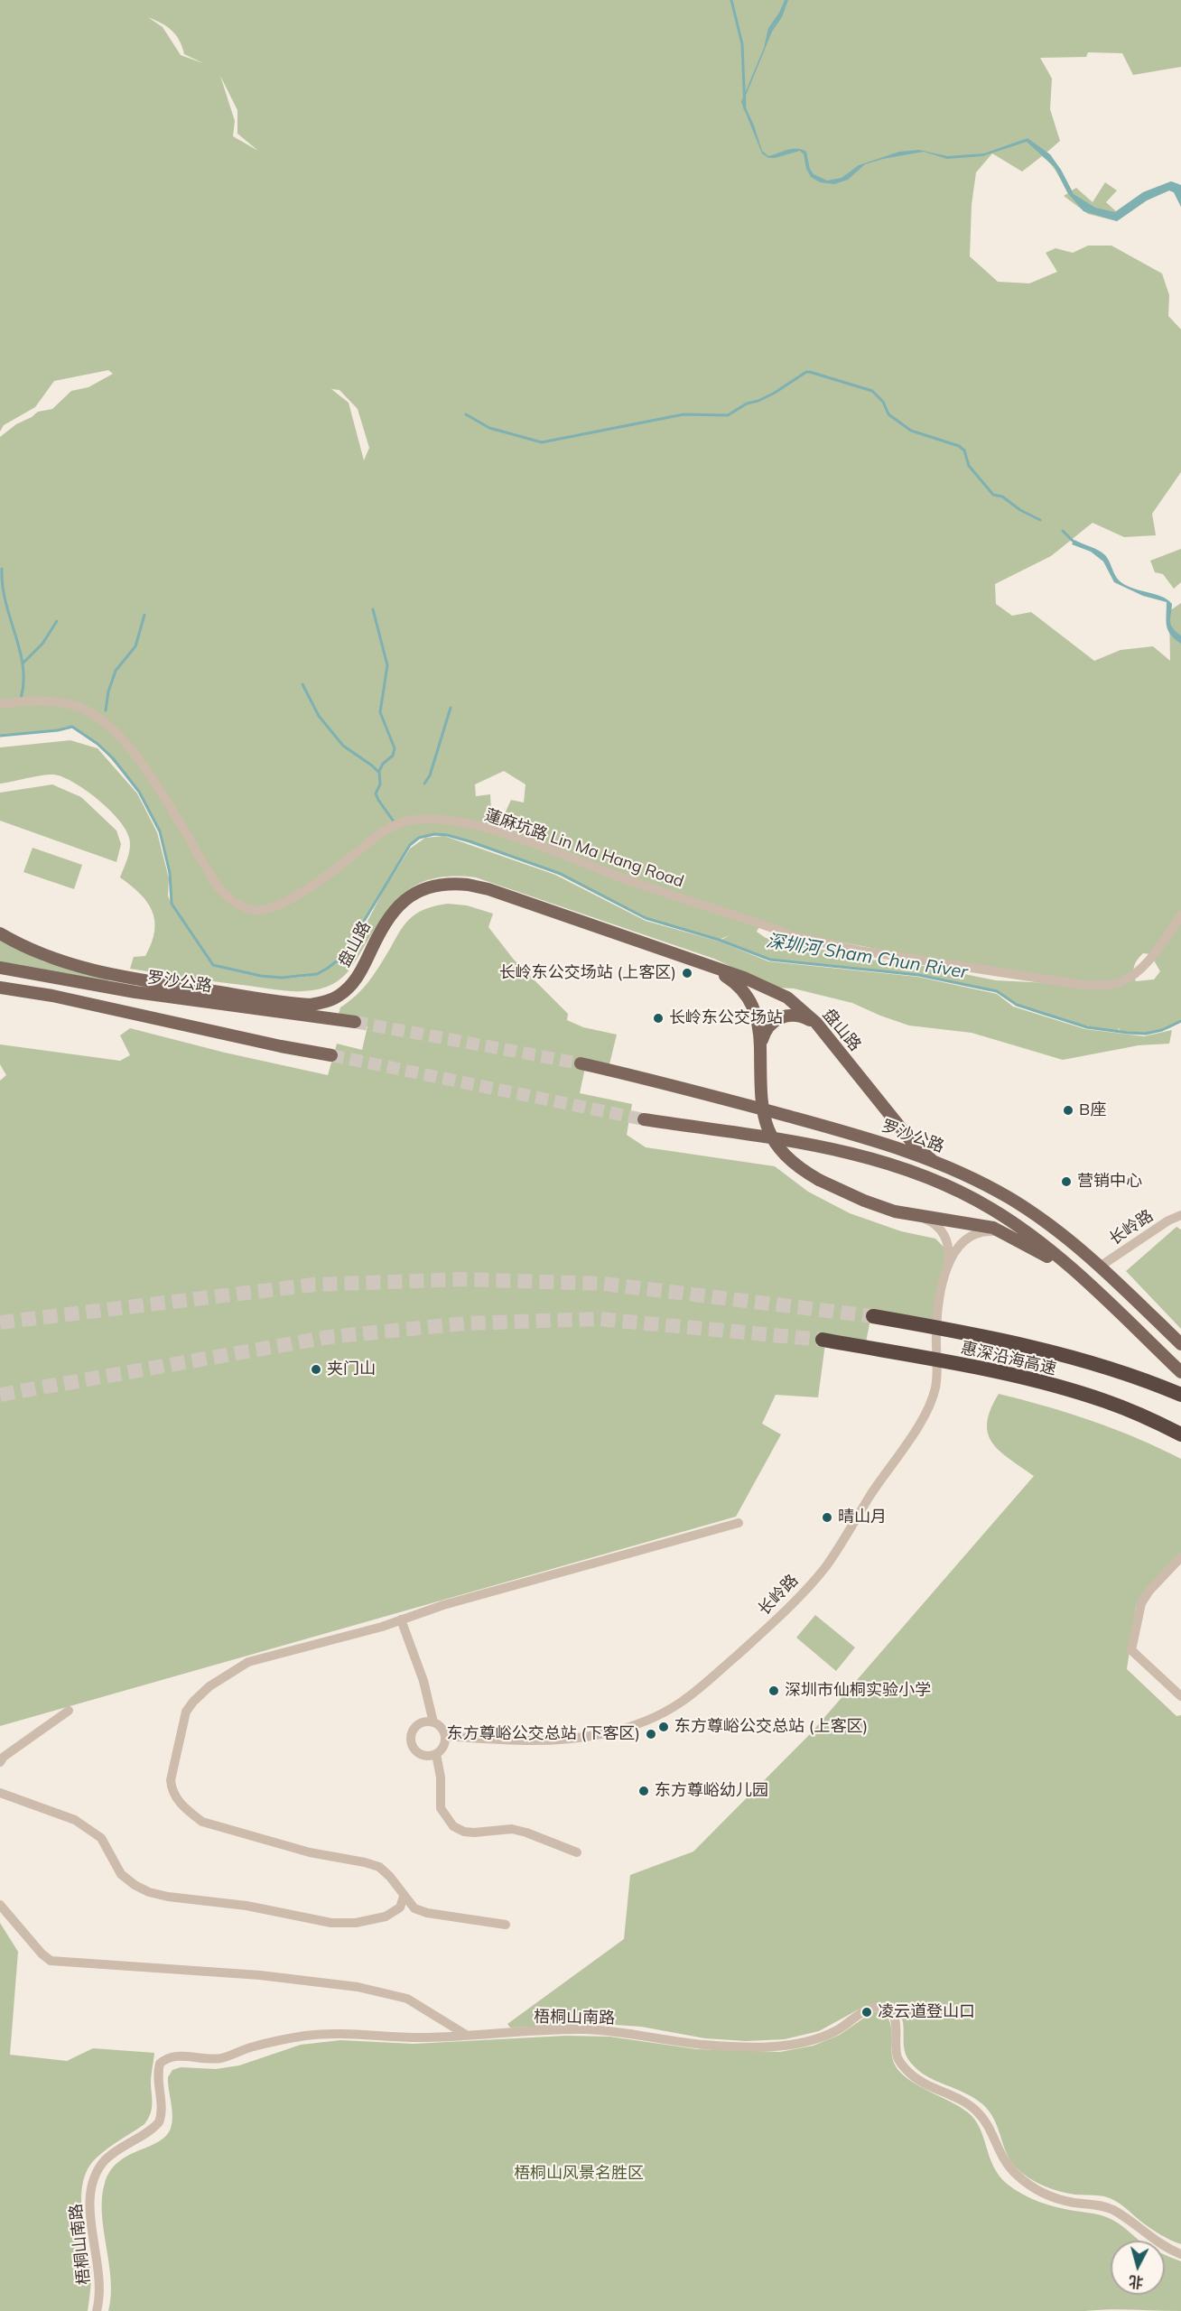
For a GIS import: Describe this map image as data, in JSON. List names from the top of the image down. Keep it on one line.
{"streets":{"highway":["惠深沿海高速"],"main road":["盘山路","罗沙公路"],"street":["蓮麻坑路 Lin Ma Hang Road","长岭路","梧桐山南路"]},"crossings":[["盘山路","罗沙公路"],["盘山路","长岭路"],["罗沙公路","长岭路"]],"water":["深圳河 Sham Chun River"],"parks":["梧桐山风景名胜区"],"places":["长岭东公交场站 (上客区)","长岭东公交场站","B座","营销中心","夹门山","晴山月","深圳市仙桐实验小学","东方尊峪公交总站 (上客区)","东方尊峪公交总站 (下客区)","东方尊峪幼儿园","凌云道登山口"],"north":"bottom"}
